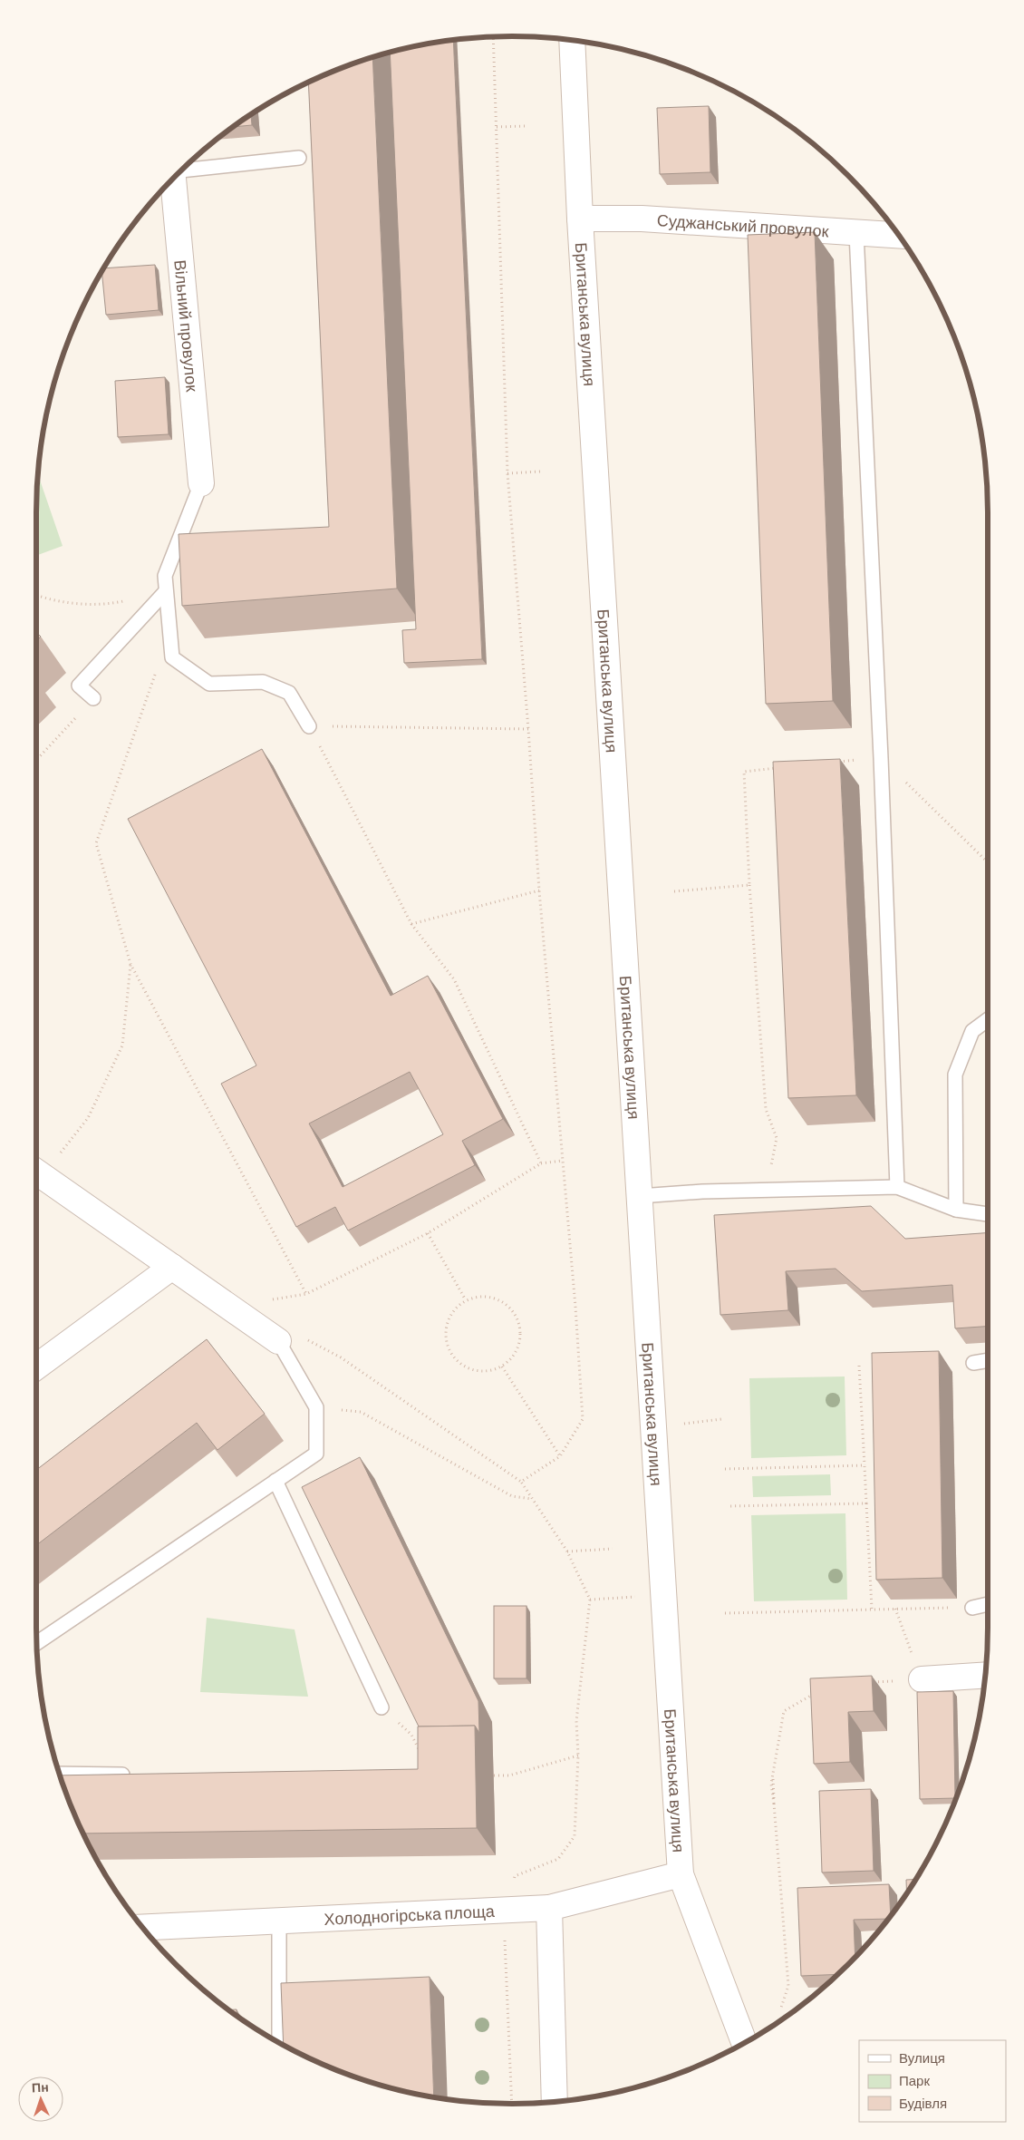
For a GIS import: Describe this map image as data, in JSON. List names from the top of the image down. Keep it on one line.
{"streets":{"main road":["Суджанський провулок","Британська вулиця","Вільний провулок","Холодногірська площа"]},"crossings":[["Суджанський провулок","Британська вулиця"],["Британська вулиця","Холодногірська площа"]],"legend":["Вулиця","Парк","Будівля"],"north":"top"}
